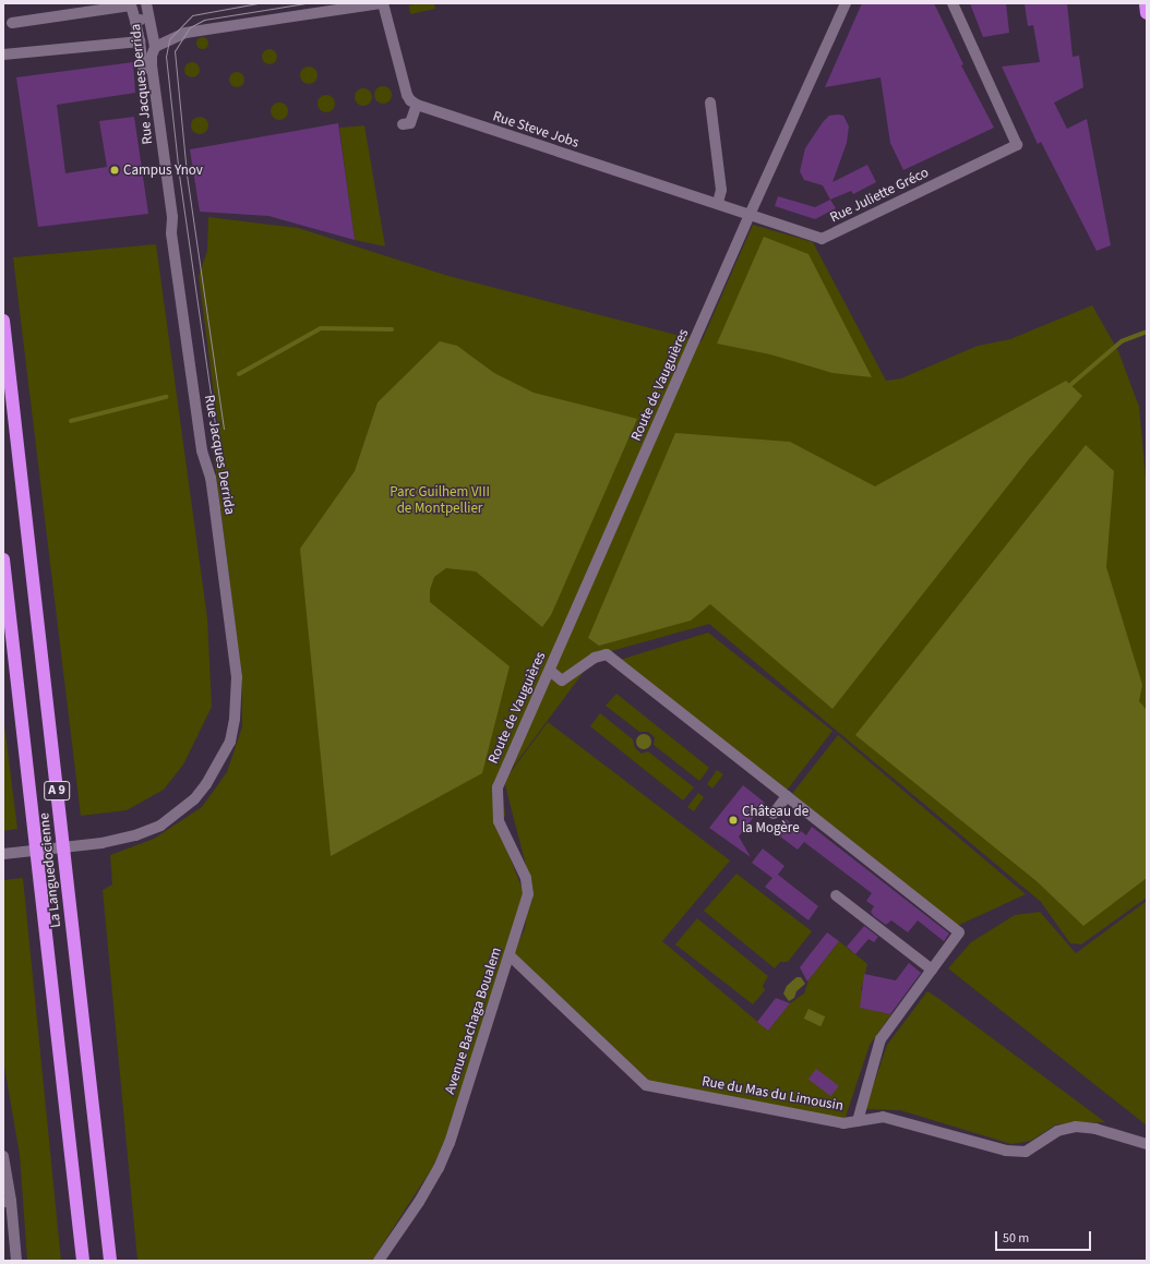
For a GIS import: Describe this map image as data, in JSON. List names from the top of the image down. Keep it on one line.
{"streets":{"highway":["A 9","La Languedocienne"],"street":["Rue Jacques Derrida","Rue Steve Jobs","Rue Juliette Gréco","Route de Vauguières","Avenue Bachaga Boualem","Rue du Mas du Limousin"]},"crossings":[["Rue Steve Jobs","Rue Juliette Gréco"],["Rue Steve Jobs","Route de Vauguières"],["Rue Juliette Gréco","Route de Vauguières"],["Route de Vauguières","Avenue Bachaga Boualem"],["Avenue Bachaga Boualem","Rue du Mas du Limousin"]],"parks":["Parc Guilhem VIII de Montpellier"],"places":["Campus Ynov","Château de la Mogère"],"scale_bar":"50 m"}
